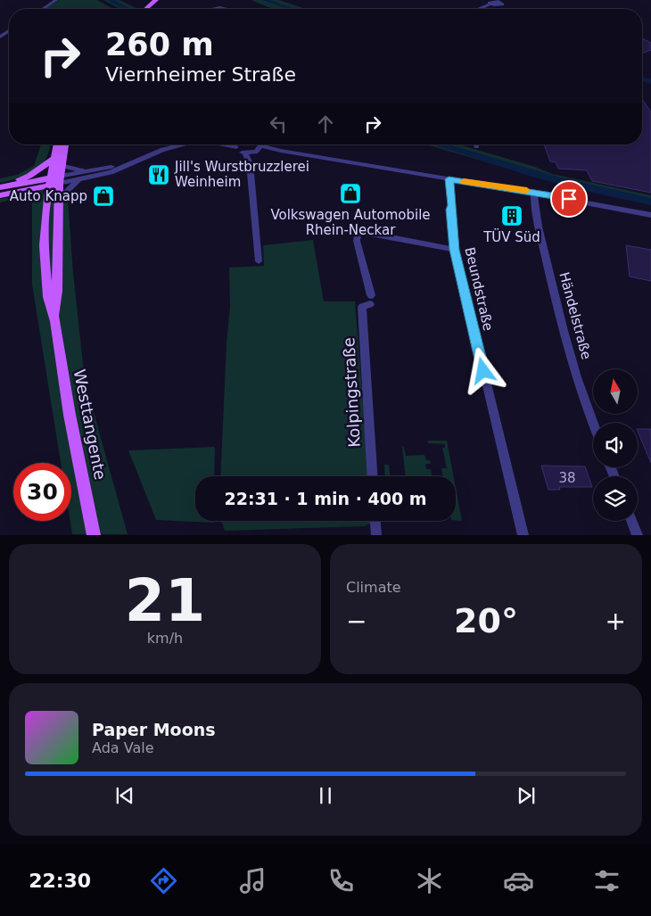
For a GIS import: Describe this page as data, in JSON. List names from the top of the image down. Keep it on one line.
{"streets":{"main road":["Westtangente"],"street":["Beundstraße","Händelstraße","Kolpingstraße"]},"crossings":[["Beundstraße","Kolpingstraße"]],"places":{"restaurant":["Jill's Wurstbruzzlerei Weinheim"],"shop":["Volkswagen Automobile Rhein-Neckar","Auto Knapp"],"building":["TÜV Süd"]},"house_numbers":["38"],"north":"top","page":{"turn":["260 m","Viernheimer Straße"],"limit":"30","trip":"22:31 · 1 min · 400 m","tile":[["21","km/h"],"Climate"],"heat":["−","20°","+"],"song":["Paper Moons","Ada Vale"],"tabs":"22:30"}}
